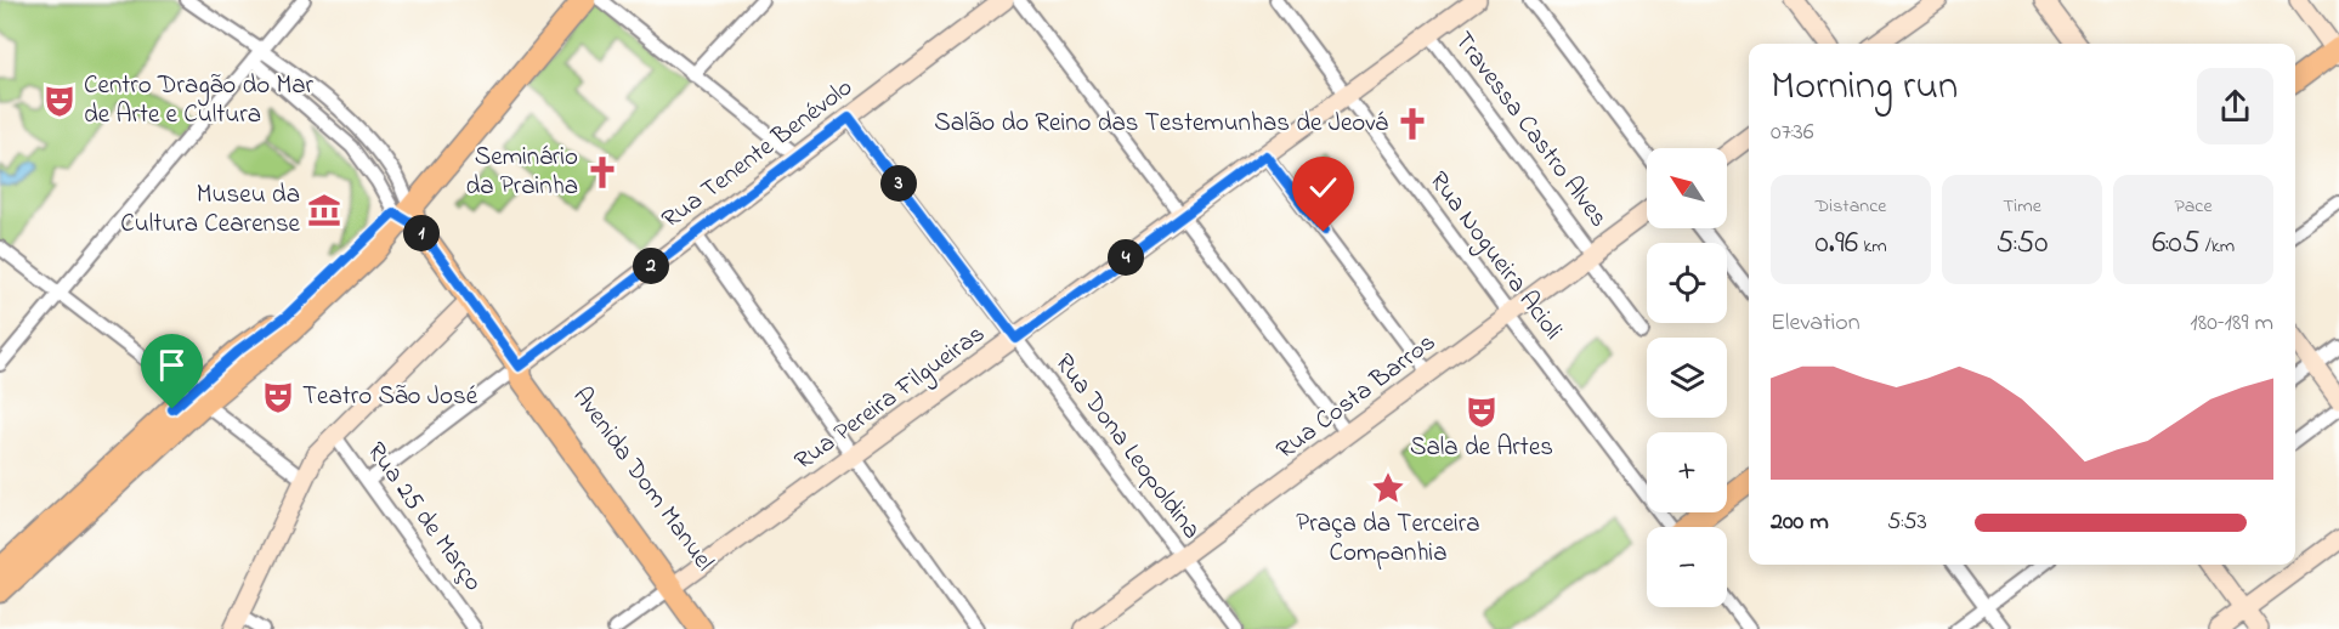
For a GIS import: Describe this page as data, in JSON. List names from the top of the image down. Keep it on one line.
{"streets":{"main road":["Avenida Dom Manuel"],"street":["Travessa Castro Alves","Rua Tenente Benévolo","Rua Nogueira Acioli","Rua Costa Barros","Rua Pereira Filgueiras","Rua Dona Leopoldina","Rua 25 de Março"]},"crossings":[["Travessa Castro Alves","Rua Costa Barros"],["Travessa Castro Alves","Rua Pereira Filgueiras"],["Rua Tenente Benévolo","Rua Dona Leopoldina"],["Rua Tenente Benévolo","Avenida Dom Manuel"],["Rua Tenente Benévolo","Rua 25 de Março"],["Rua Nogueira Acioli","Rua Costa Barros"],["Rua Nogueira Acioli","Rua Pereira Filgueiras"],["Rua Costa Barros","Rua Dona Leopoldina"],["Rua Pereira Filgueiras","Rua Dona Leopoldina"],["Rua Pereira Filgueiras","Avenida Dom Manuel"]],"places":{"theatre":["Centro Dragão do Mar de Arte e Cultura","Teatro São José","Sala de Artes"],"church":["Salão do Reino das Testemunhas de Jeová","Seminário da Prainha"],"museum":["Museu da Cultura Cearense"],"place":["Praça da Terceira Companhia"]},"north":"top left","page":{"heading":["Morning run","07:36"],"map_buttons":["+","−"],"pins":["3","1","4","2"],"stats":[["Distance","0.96 km"],["Time","5:50"],["Pace","6:05 /km"]],"chart":["Elevation","180–189 m"],"list":[{"name":"200 m","note":"5:53"}]}}
